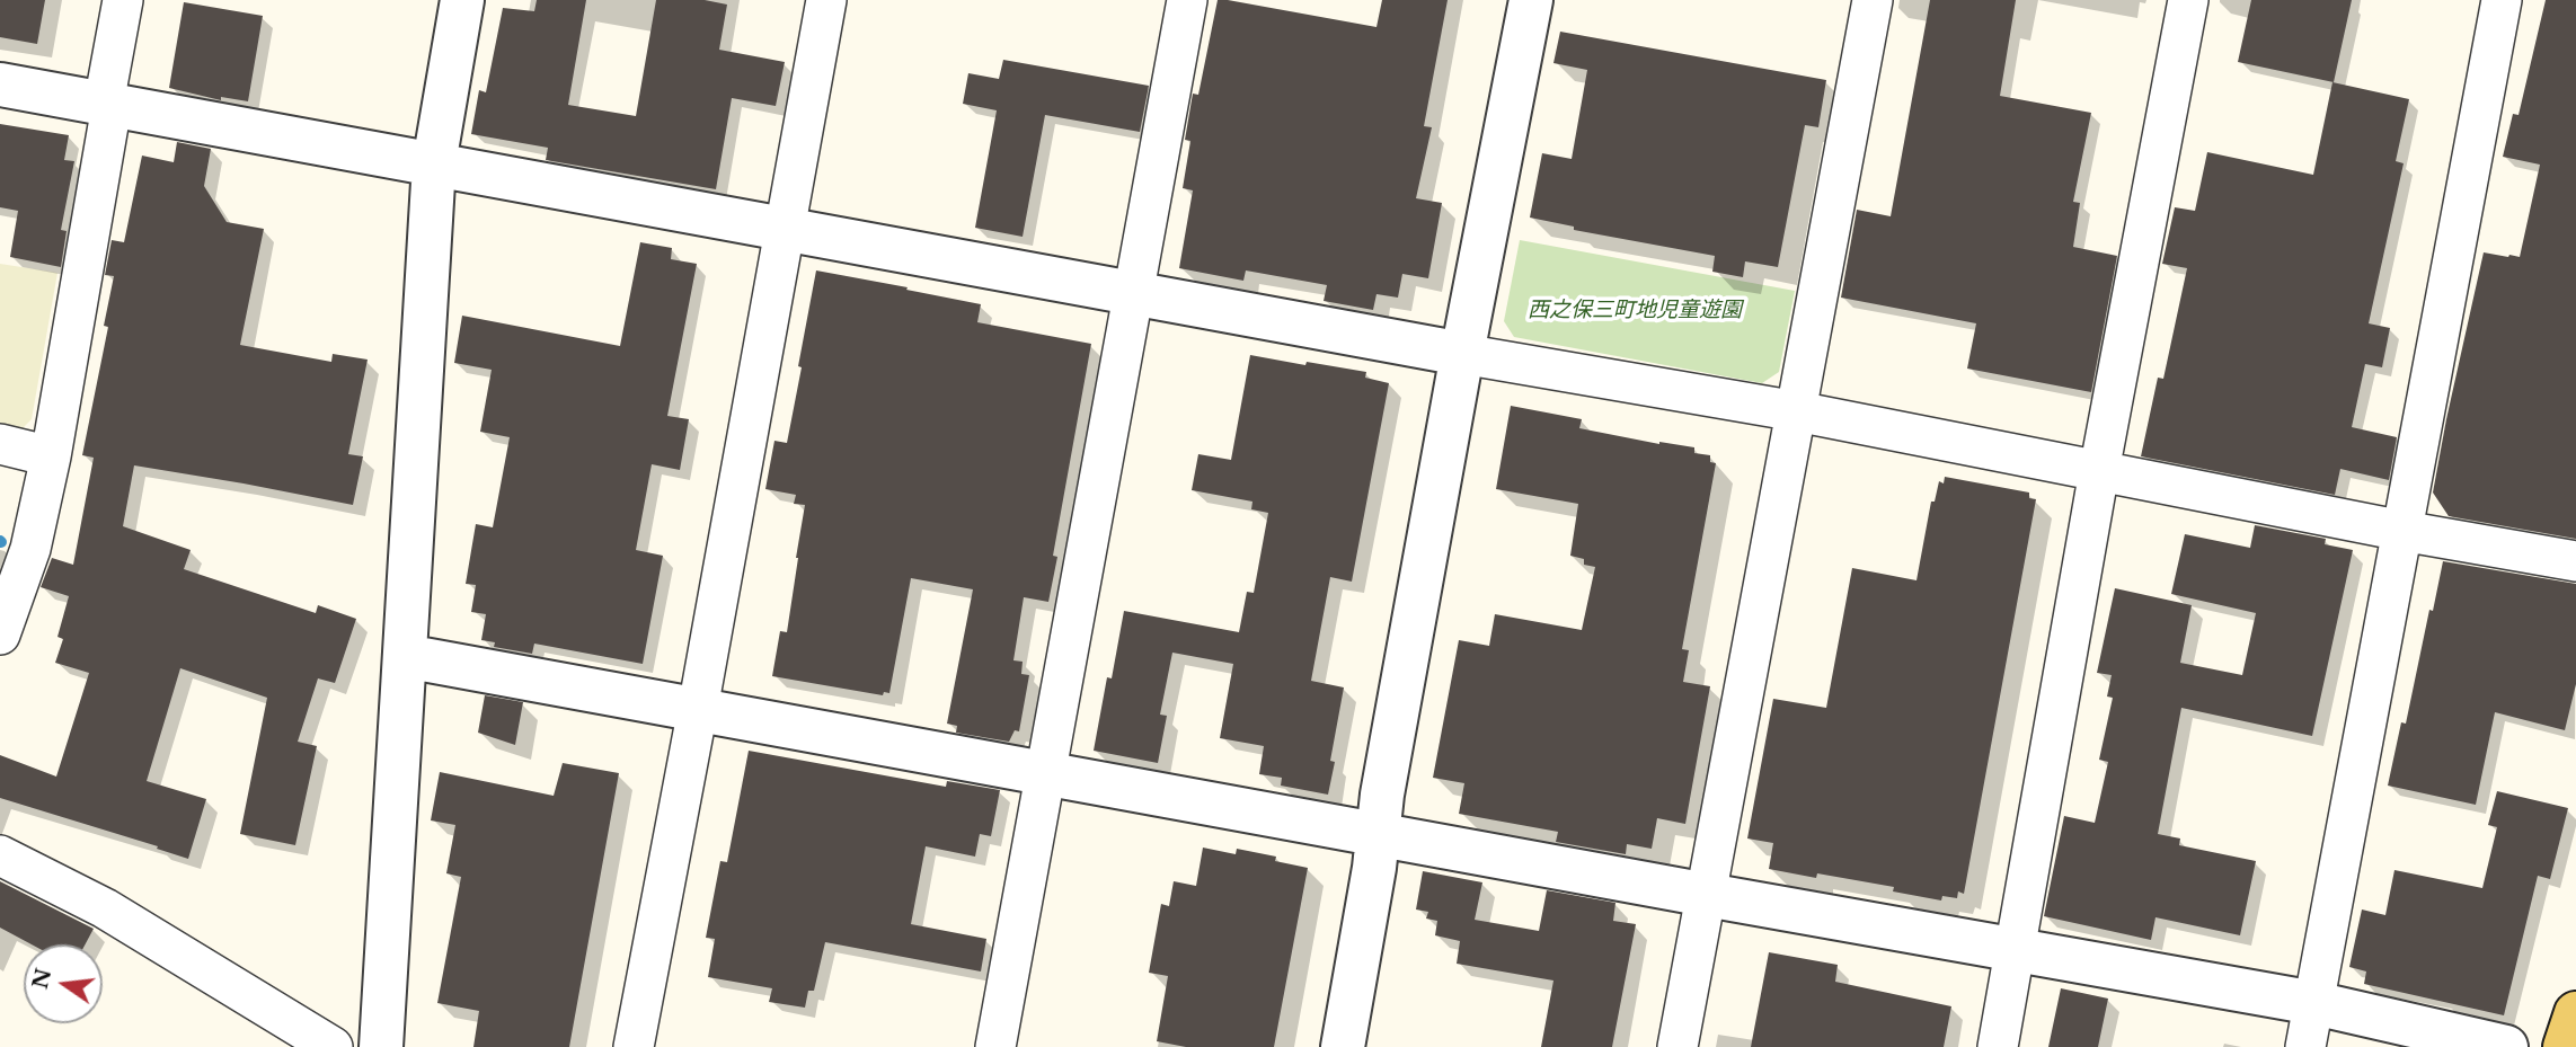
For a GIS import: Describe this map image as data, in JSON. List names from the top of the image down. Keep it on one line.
{"parks":["西之保三町地児童遊園"],"north":"left"}
